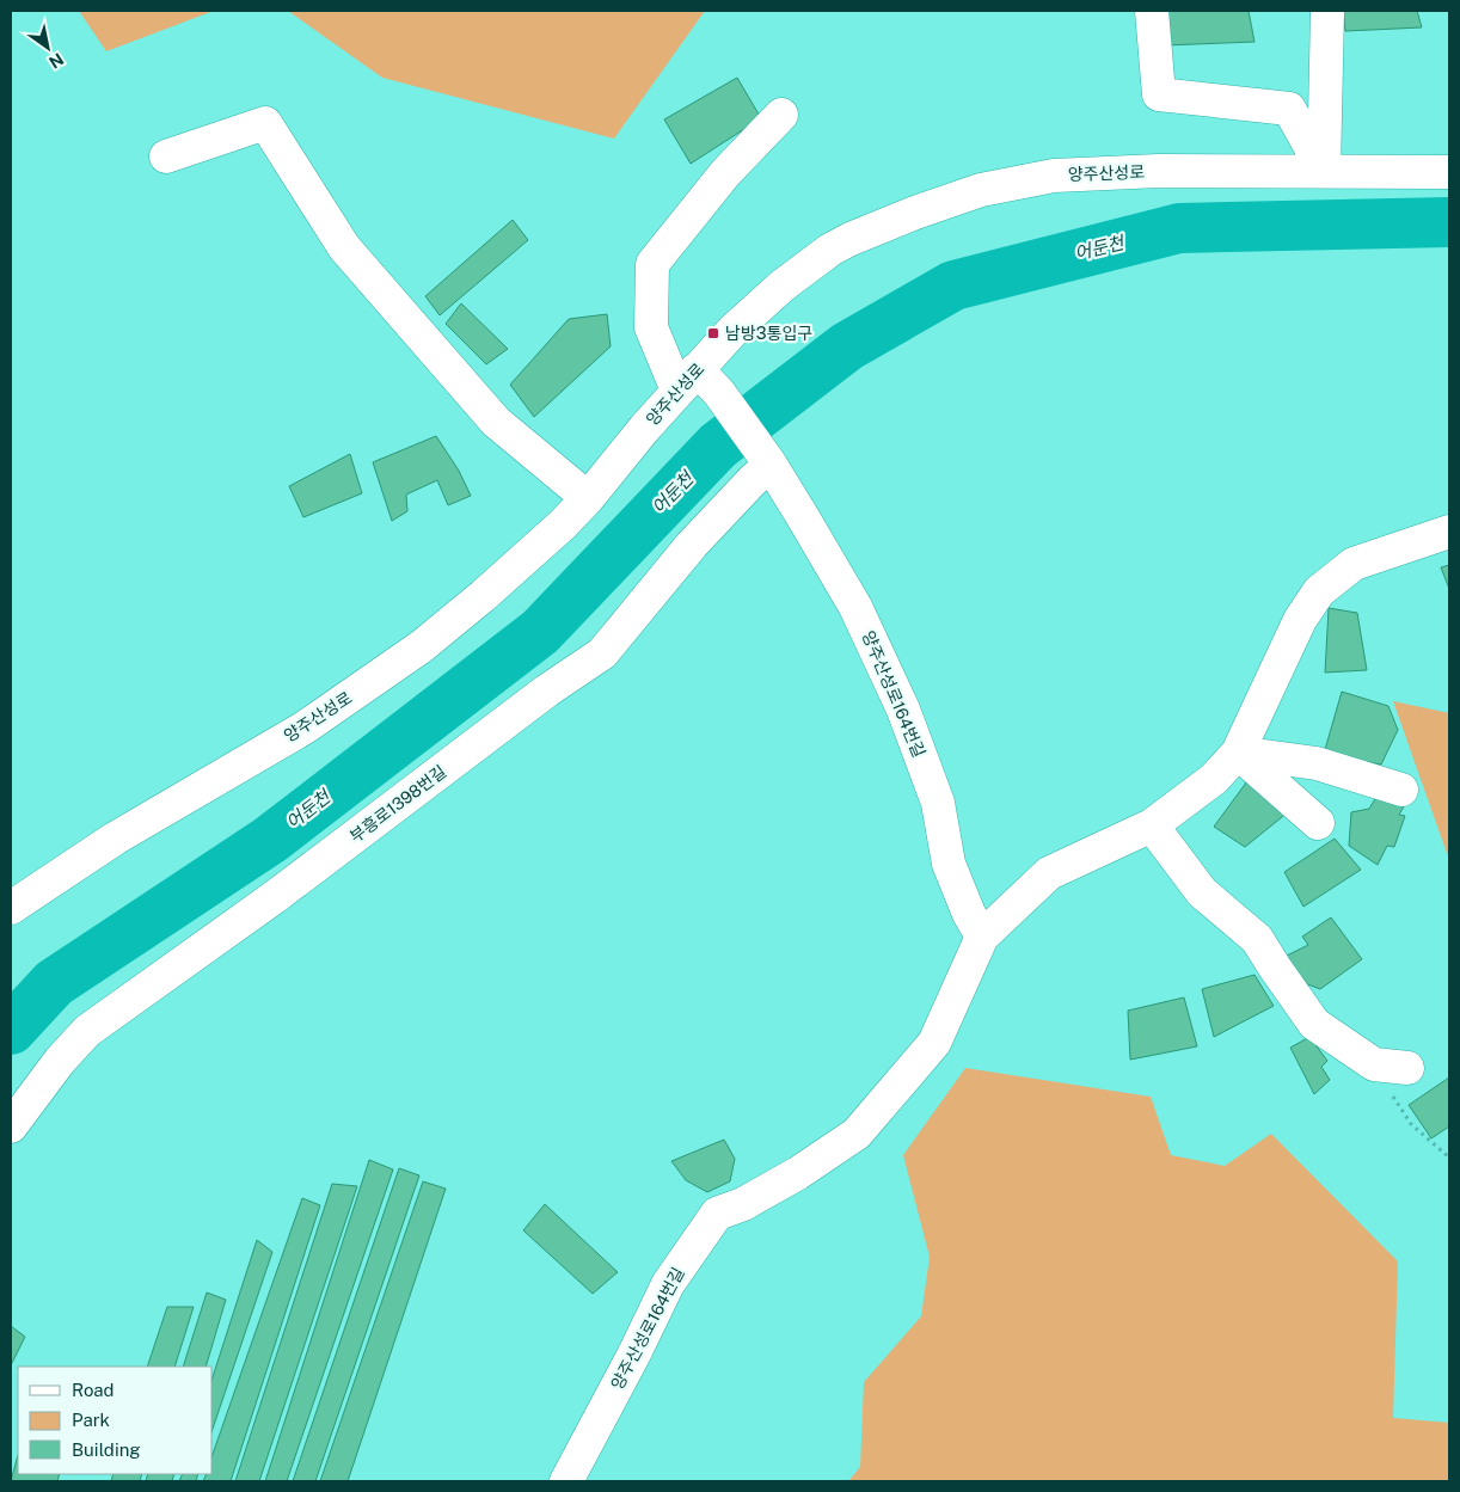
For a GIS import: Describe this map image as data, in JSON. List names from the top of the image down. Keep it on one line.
{"streets":{"street":["양주산성로","양주산성로164번길","부흥로1398번길"]},"crossings":[["양주산성로","양주산성로164번길"],["양주산성로164번길","부흥로1398번길"]],"water":["어둔천"],"places":{"transit":["남방3통입구"]},"legend":["Road","Park","Building"],"north":"bottom right"}
